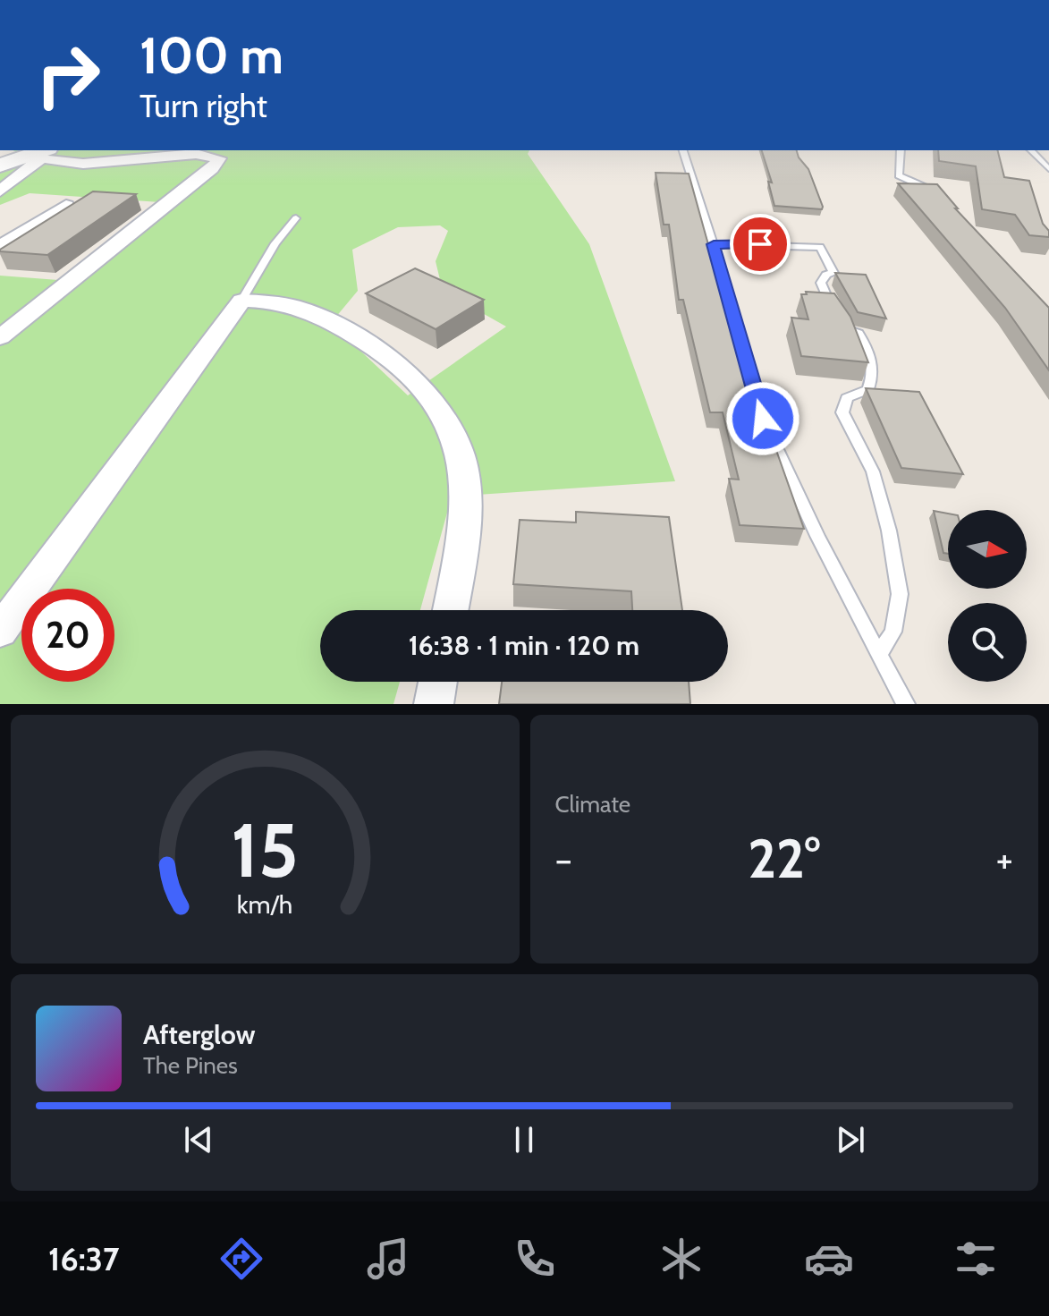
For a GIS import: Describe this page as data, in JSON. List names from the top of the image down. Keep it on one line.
{"north":"right","page":{"turn":["100 m","Turn right"],"limit":"20","trip":"16:38 · 1 min · 120 m","tile":"Climate","heat":["−","22°","+"],"song":["Afterglow","The Pines"],"tabs":"16:37","gauge":["15","km/h"]}}
